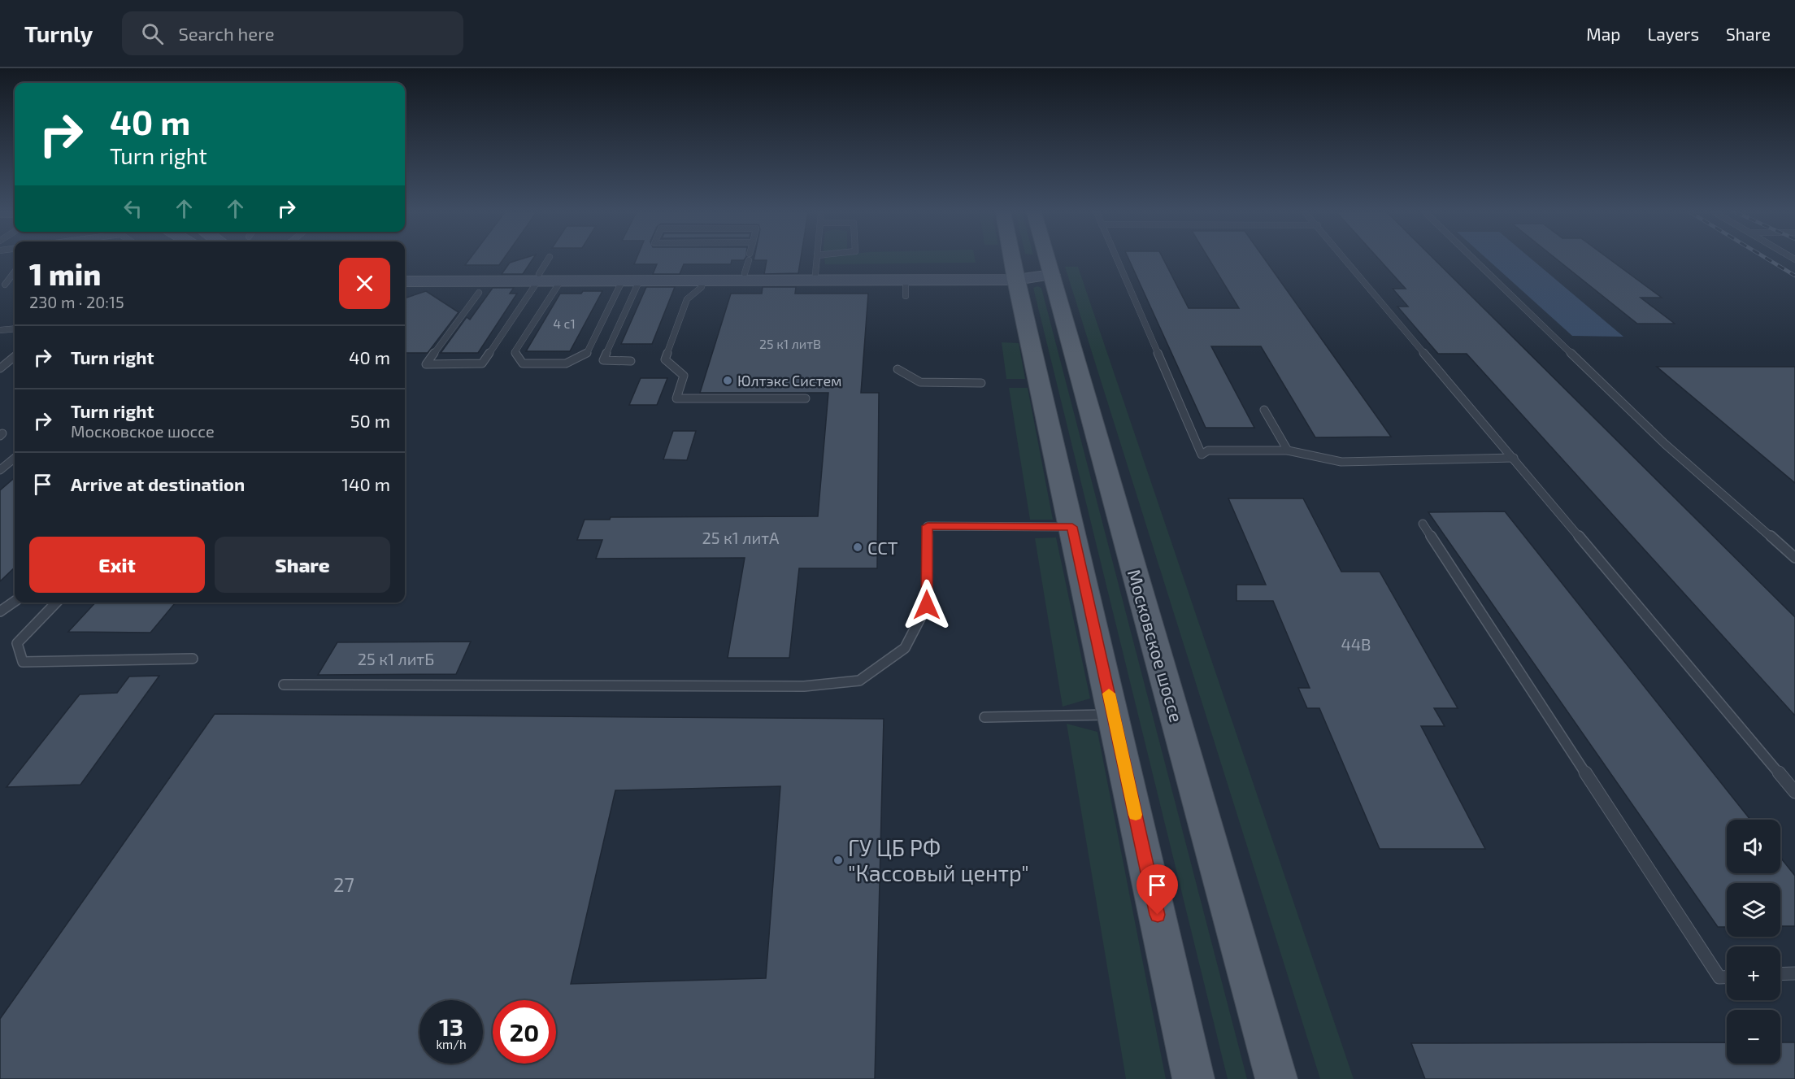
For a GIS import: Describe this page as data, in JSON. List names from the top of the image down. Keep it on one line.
{"streets":{"main road":["Московское шоссе"]},"places":["Юлтэкс Систем","ССТ","ГУ ЦБ РФ \"Кассовый центр\""],"house_numbers":["4 с1","25 к1 литВ","25 к1 литА","44В","25 к1 литБ","27"],"page":{"header":"Turnly","search":"Search here","nav":["Map","Layers","Share"],"turn":["40 m","Turn right"],"heading":["1 min","230 m · 20:15"],"list":[{"name":"Turn right","value":"40 m"},{"name":"Turn right","note":"Московское шоссе","value":"50 m"},{"name":"Arrive at destination","value":"140 m"}],"buttons":["Exit","Share"],"map_buttons":["+","−"],"speed":"13 km/h","limit":"20"}}
